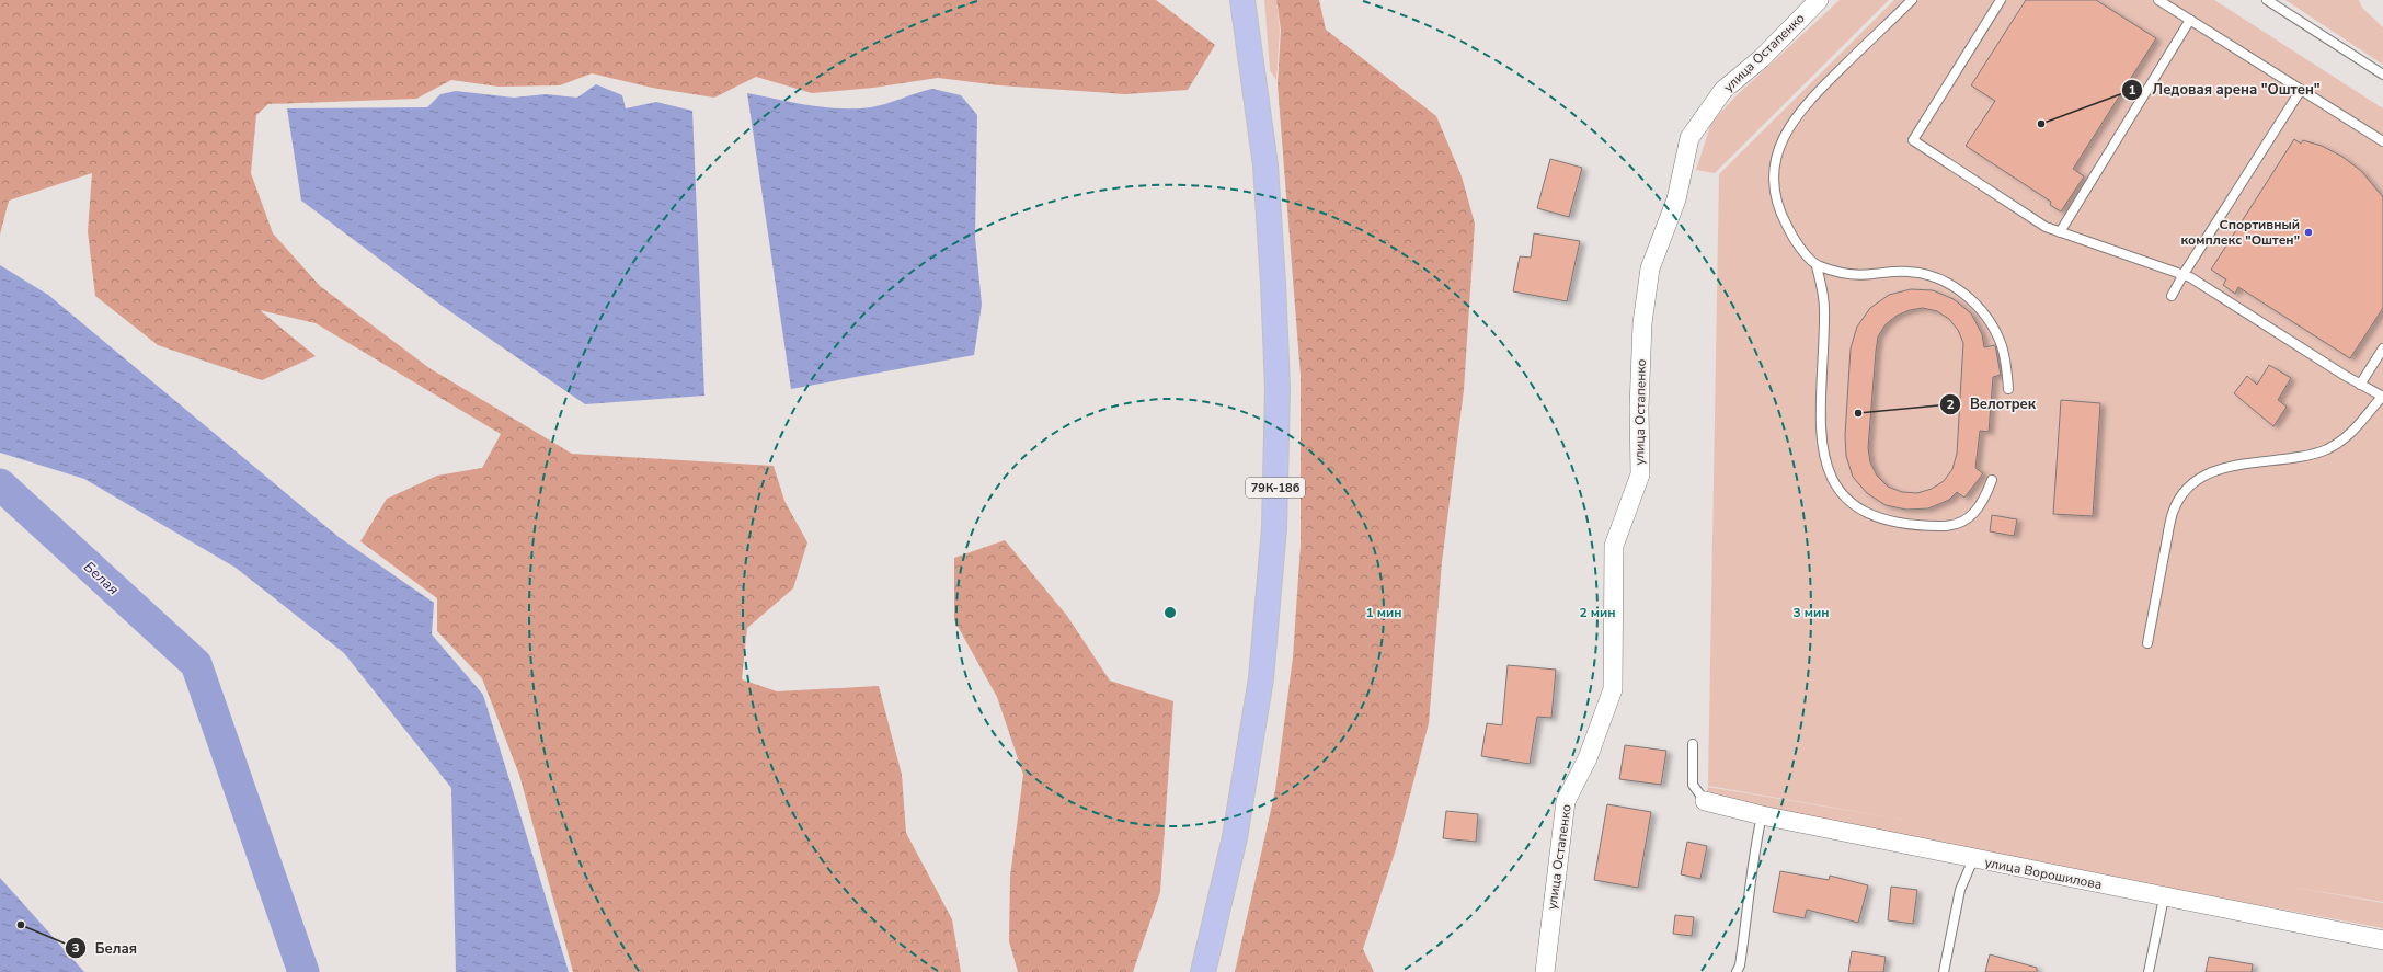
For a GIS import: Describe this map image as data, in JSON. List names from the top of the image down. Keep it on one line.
{"streets":{"main road":["79К-186"],"street":["улица Остапенко","улица Ворошилова"]},"water":["Белая"],"places":["Ледовая арена \"Оштен\"","Спортивный комплекс \"Оштен\"","Велотрек","Белая"],"rings":["1 мин","2 мин","3 мин"]}
